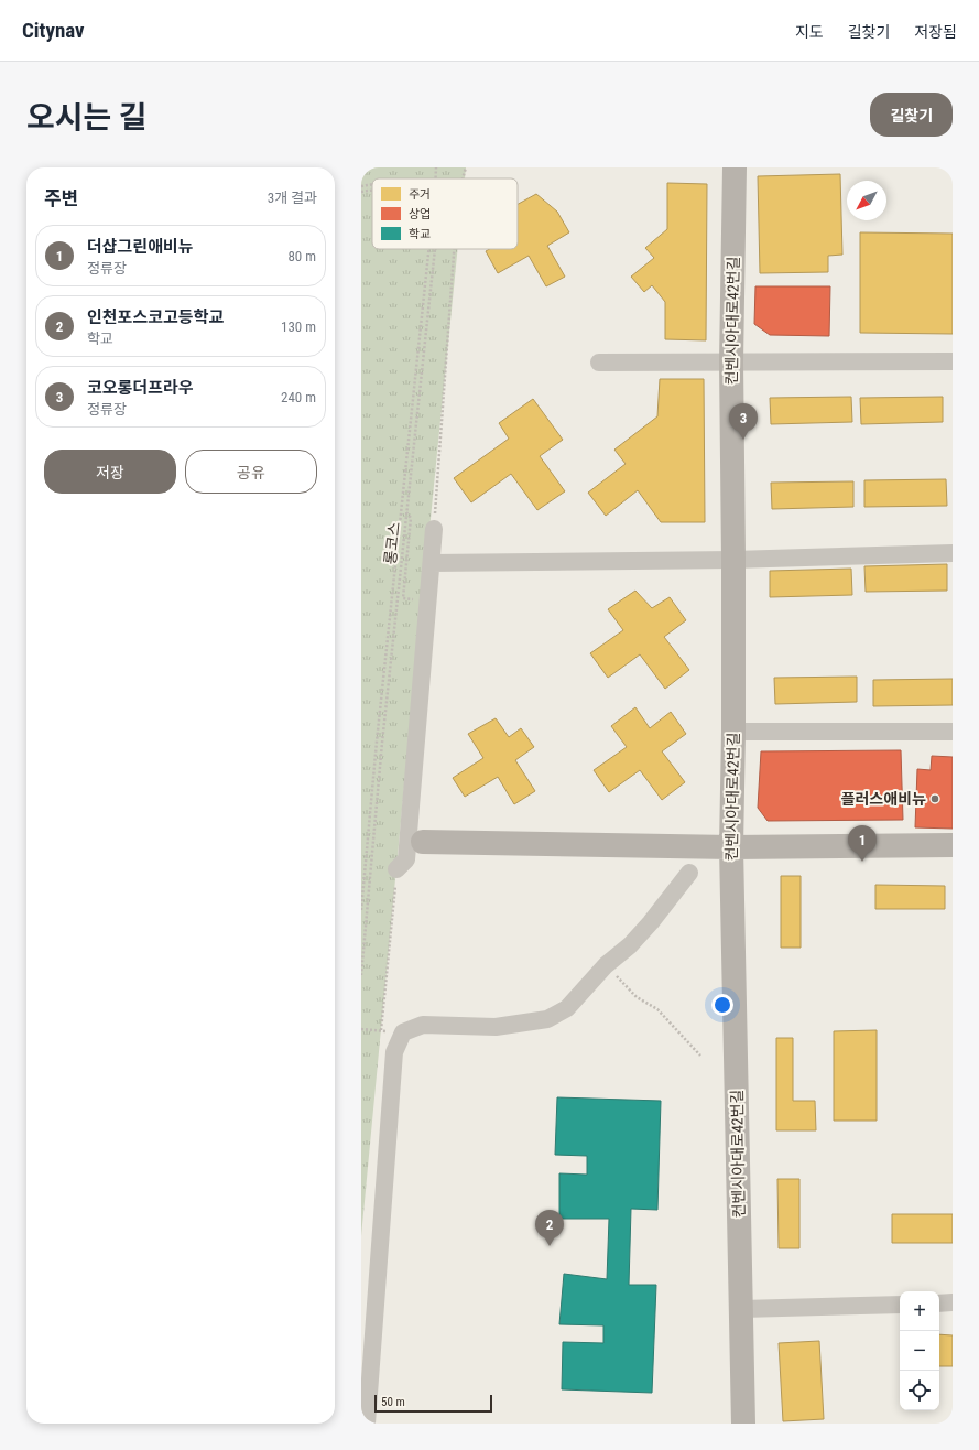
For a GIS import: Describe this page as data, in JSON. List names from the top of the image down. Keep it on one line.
{"streets":{"street":["컨벤시아대로42번길"],"path":["롱코스"]},"places":["플러스애비뉴"],"legend":["주거","상업","학교"],"scale_bar":"50 m","north":"bottom left","page":{"header":"Citynav","nav":["지도","길찾기","저장됨"],"title":"오시는 길","buttons":["길찾기",["저장","공유"]],"heading":["주변","3개 결과"],"list":[{"mark":"1","name":"더샵그린애비뉴","note":"정류장","value":"80 m"},{"mark":"2","name":"인천포스코고등학교","note":"학교","value":"130 m"},{"mark":"3","name":"코오롱더프라우","note":"정류장","value":"240 m"}],"pins":["3","1","2"],"map_buttons":["+","−"],"scale":"50 m"}}
